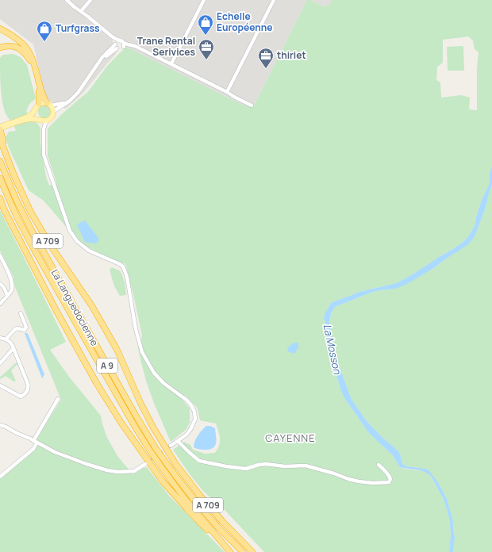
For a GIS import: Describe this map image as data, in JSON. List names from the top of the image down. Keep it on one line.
{"streets":{"highway":["A 709","La Languedocienne","A 9"]},"crossings":[["A 709","La Languedocienne"]],"districts":["CAYENNE"],"water":["La Mosson"],"places":{"shop":["Echelle Européenne","Turfgrass"],"office":["Trane Rental Serivices","thiriet"]}}
